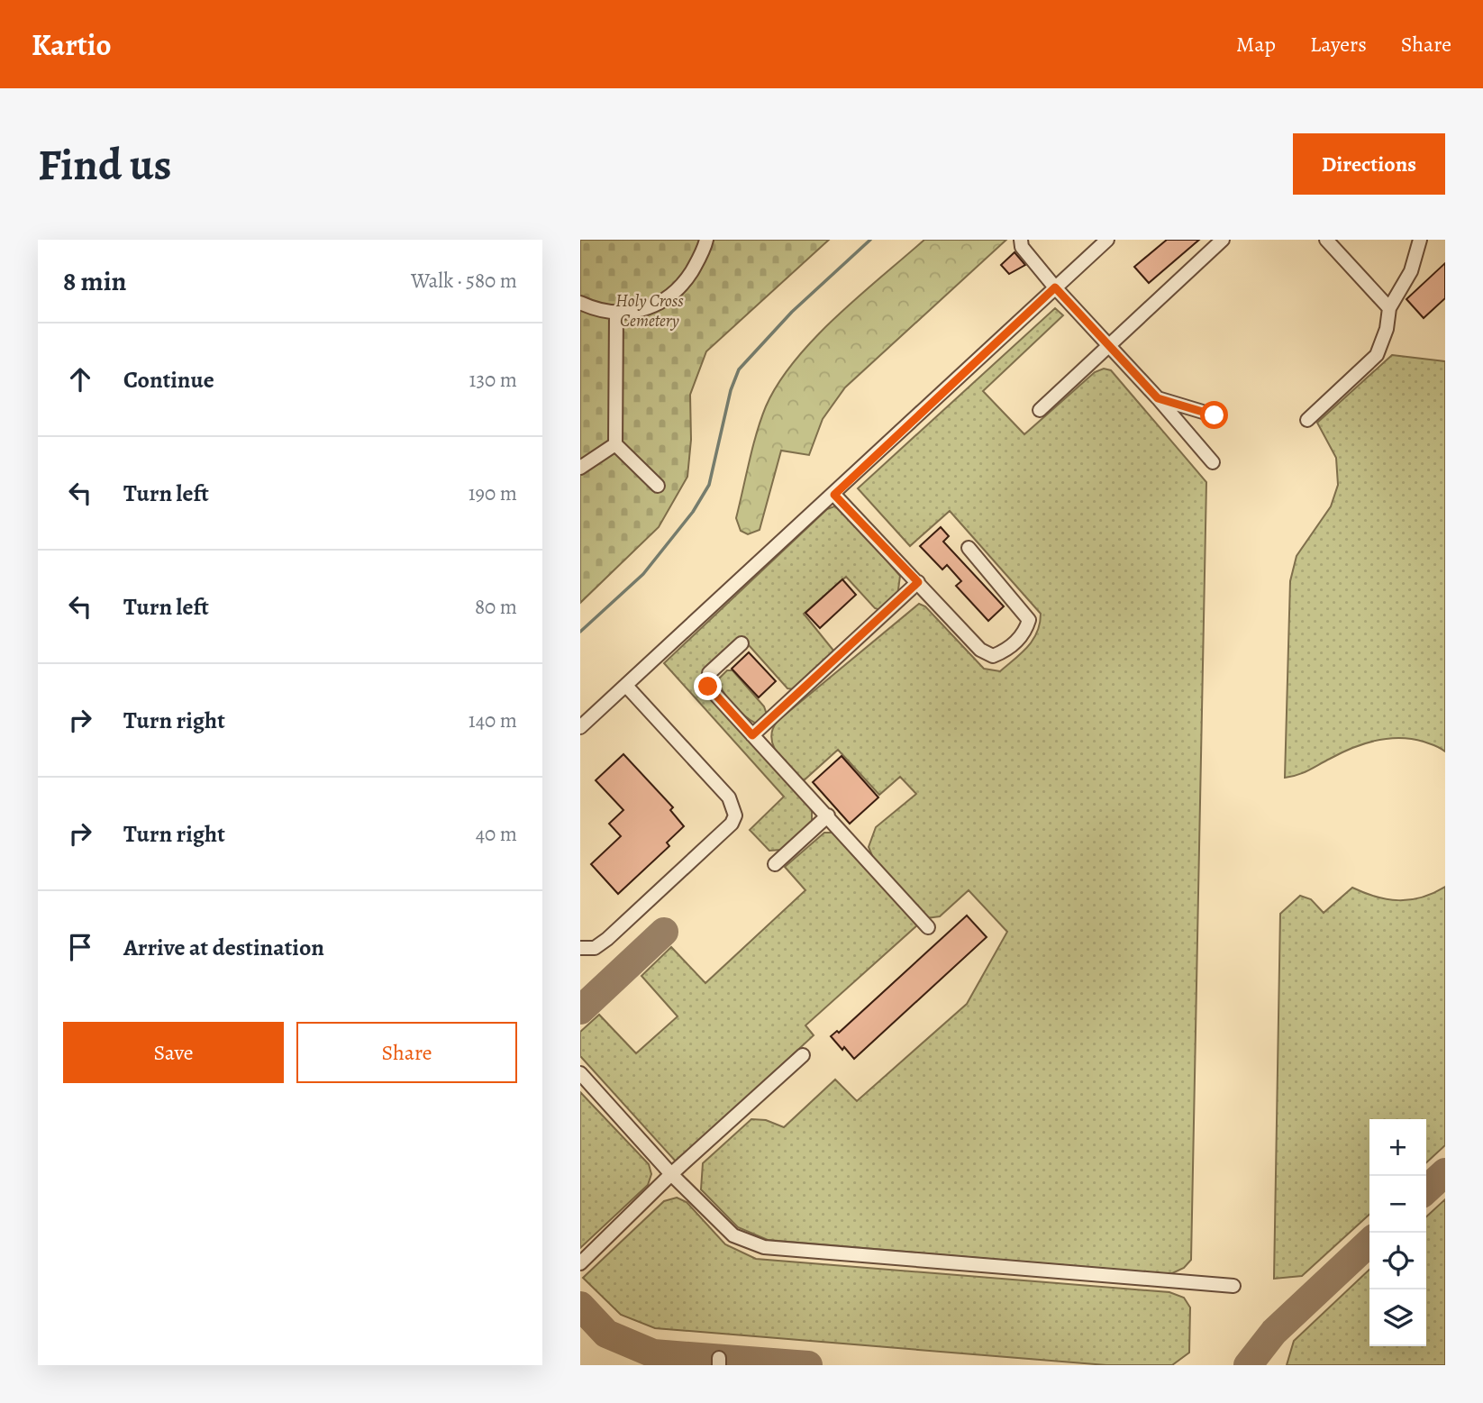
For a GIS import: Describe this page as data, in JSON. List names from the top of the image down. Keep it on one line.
{"parks":["Holy Cross Cemetery"],"page":{"header":"Kartio","nav":["Map","Layers","Share"],"buttons":["Directions",["Save","Share"]],"title":"Find us","heading":["8 min","Walk · 580 m"],"list":[["Continue","130 m"],["Turn left","190 m"],["Turn left","80 m"],["Turn right","140 m"],["Turn right","40 m"],"Arrive at destination"],"map_buttons":["+","−"]}}
